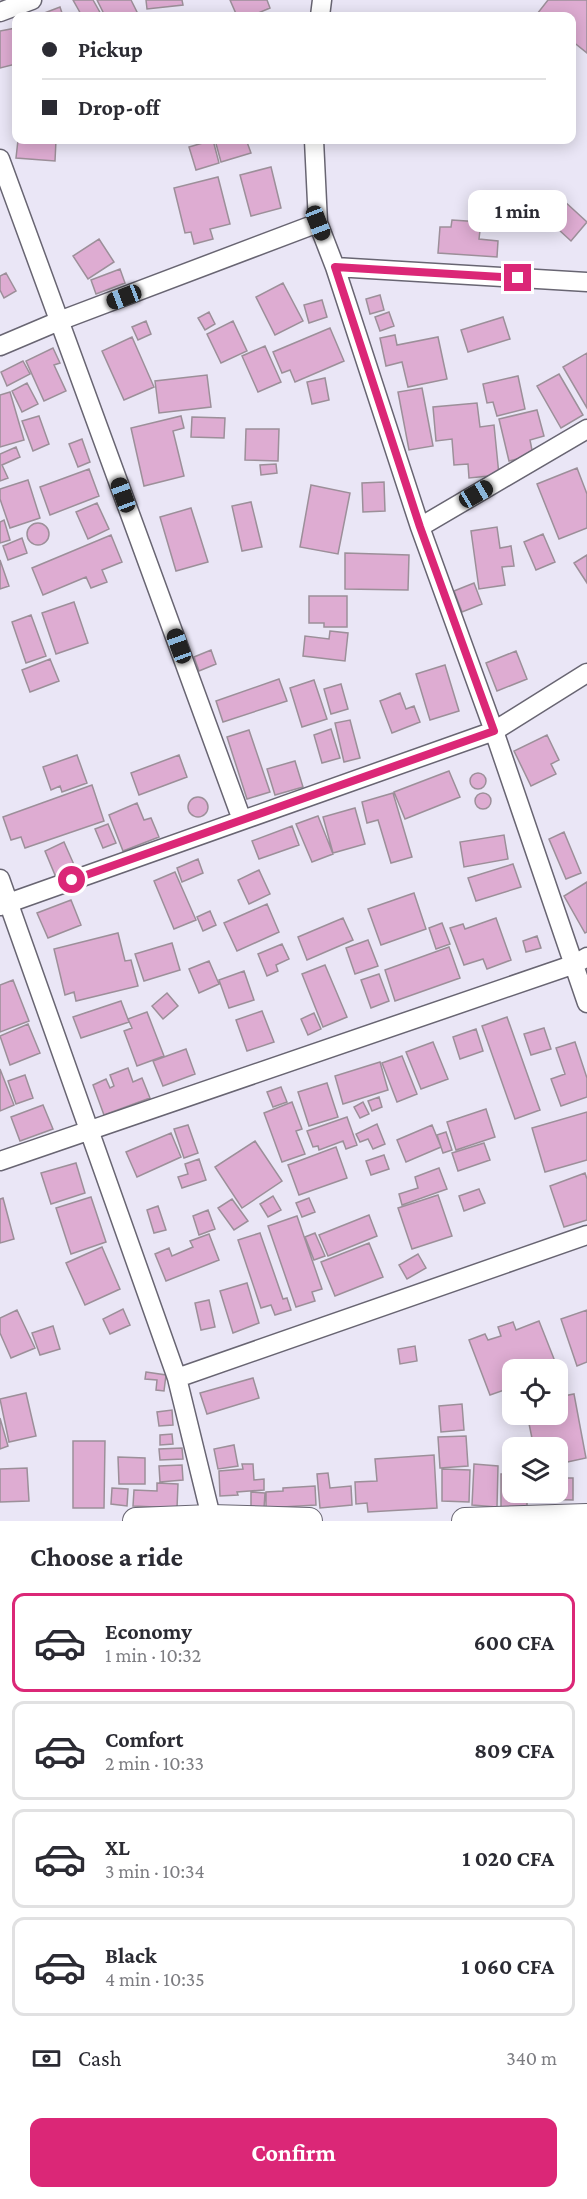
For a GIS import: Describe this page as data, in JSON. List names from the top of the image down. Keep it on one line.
{"page":{"banner":["Pickup","Drop-off"],"bubble":"1 min","heading":"Choose a ride","list":[{"name":"Economy","note":"1 min · 10:32","value":"600 CFA"},{"name":"Comfort","note":"2 min · 10:33","value":"809 CFA"},{"name":"XL","note":"3 min · 10:34","value":"1 020 CFA"},{"name":"Black","note":"4 min · 10:35","value":"1 060 CFA"}],"pay":["Cash","340 m"],"buttons":"Confirm"}}
